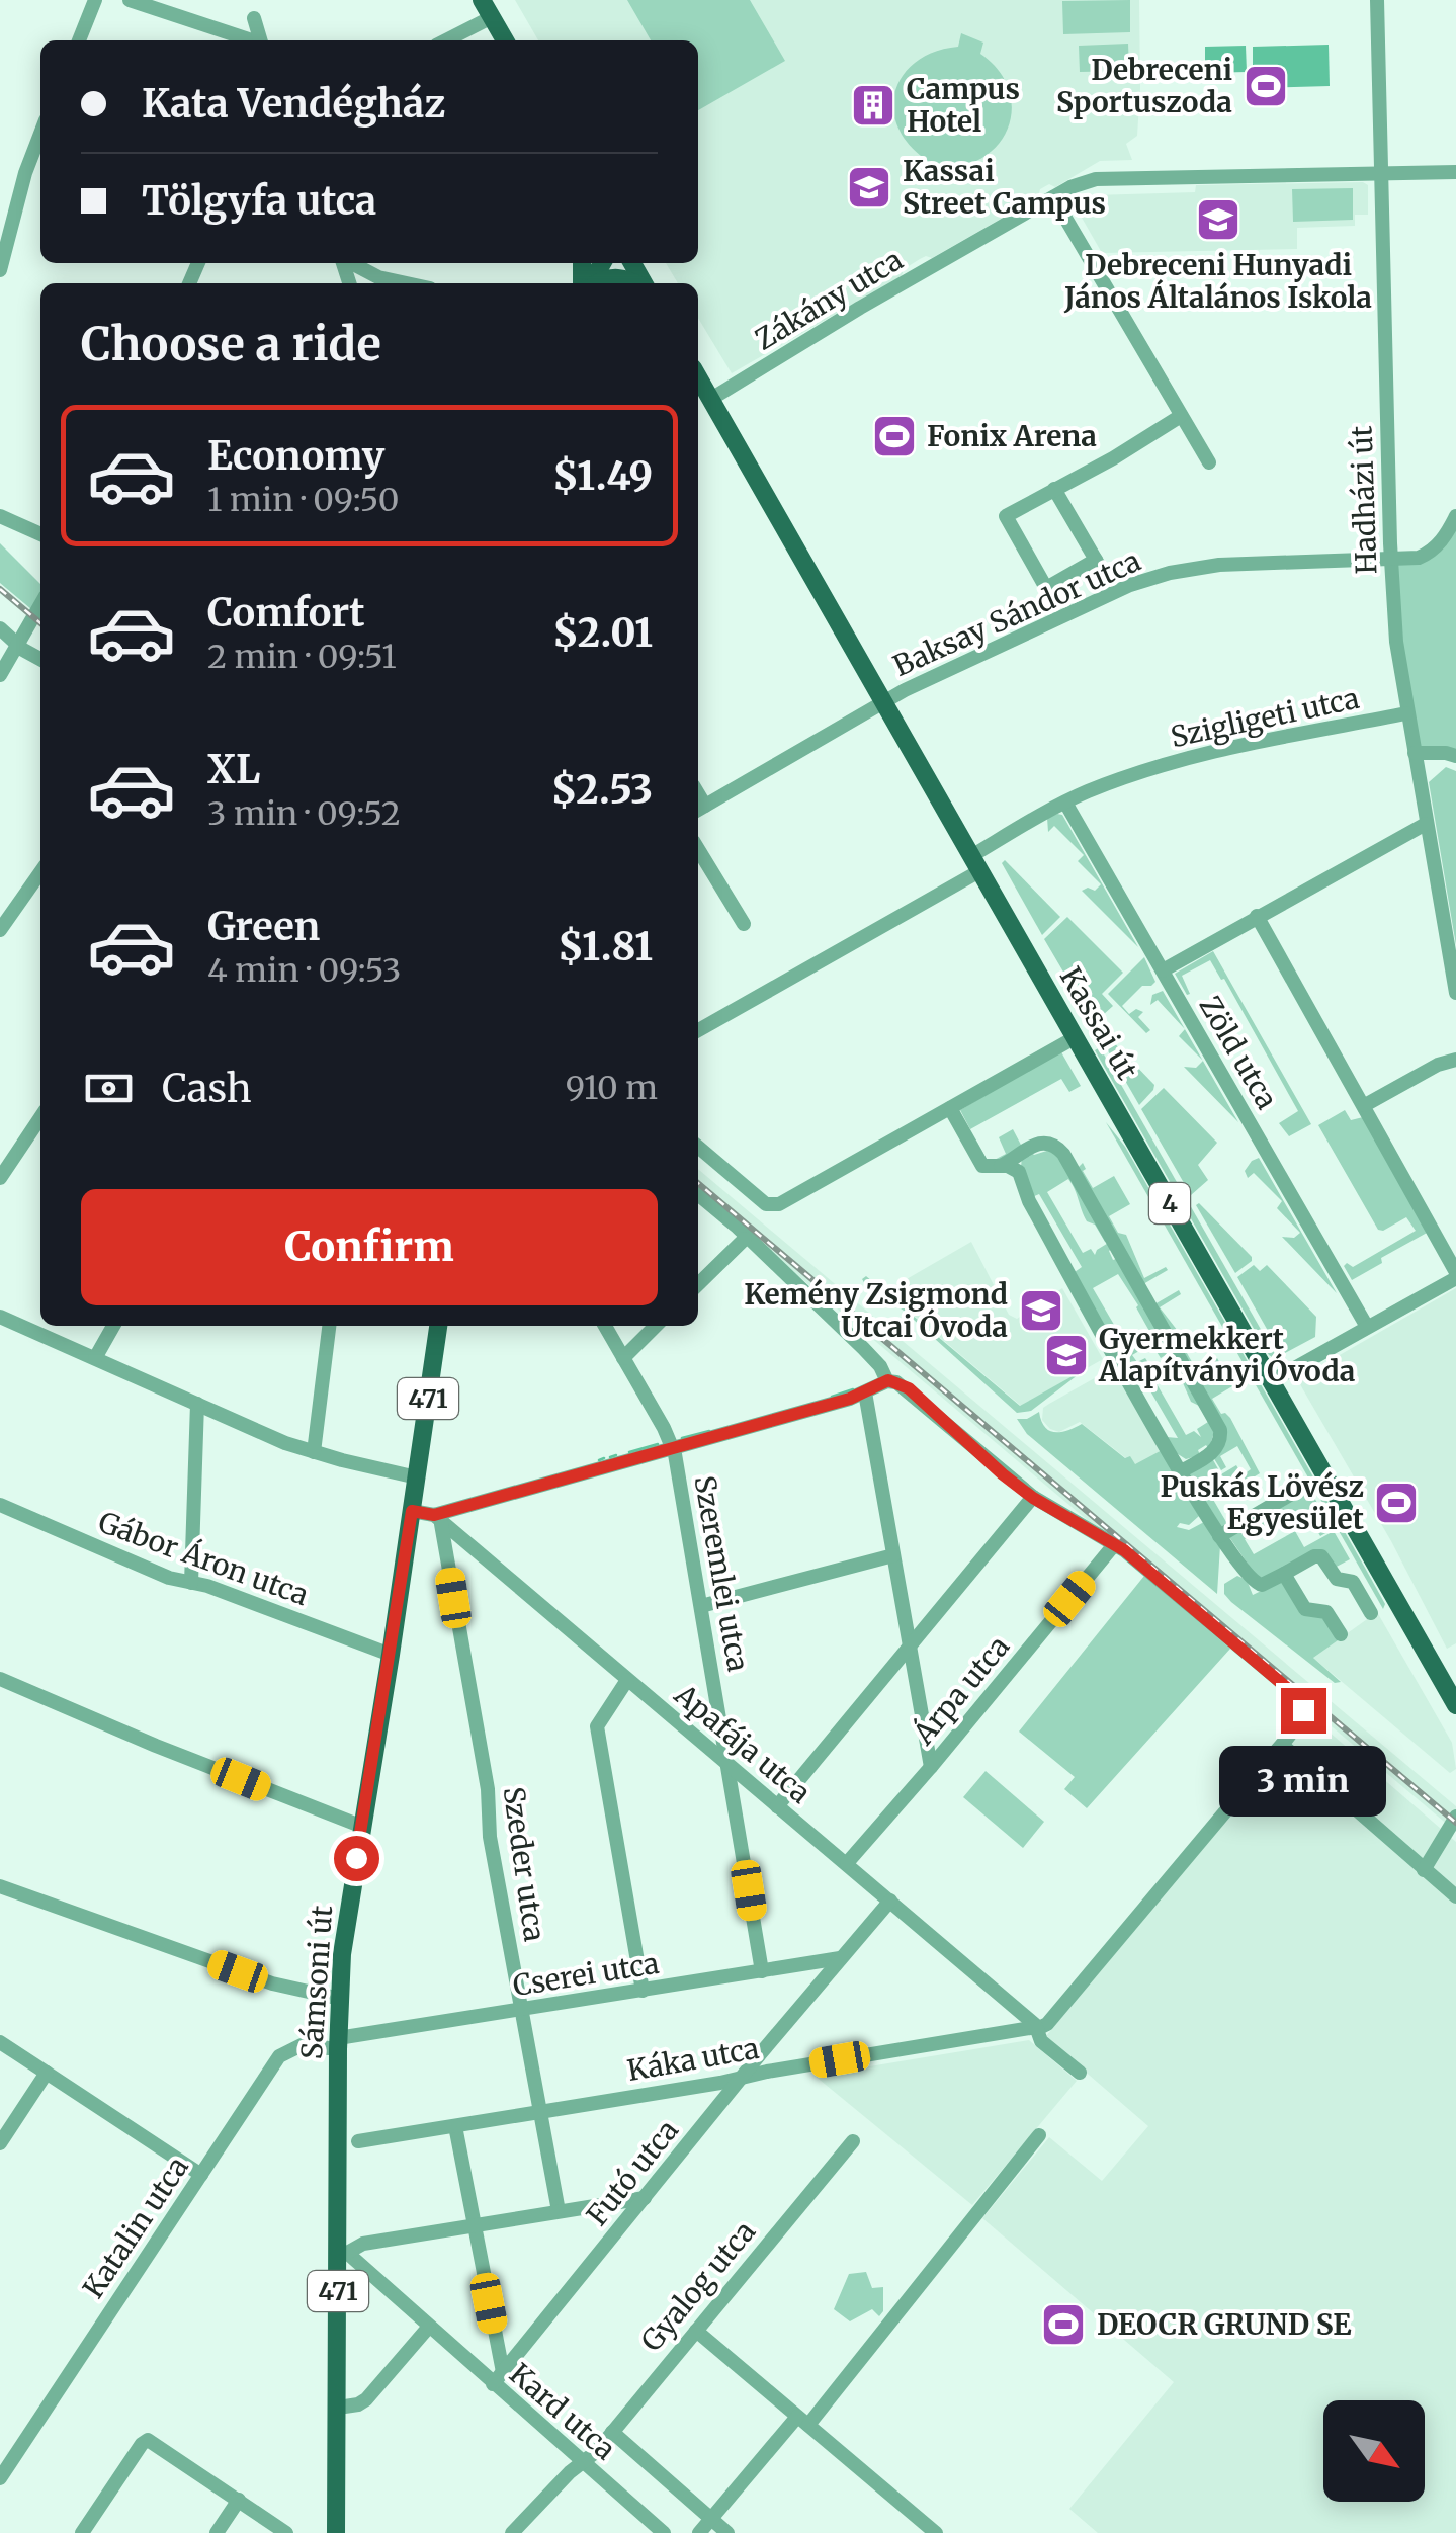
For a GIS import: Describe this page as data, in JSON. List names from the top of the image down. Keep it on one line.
{"streets":{"main road":["Kassai út","4","471","Sámsoni út"],"street":["Zákány utca","Hadházi út","Baksay Sándor utca","Szigligeti utca","Zöld utca","Gábor Áron utca","Szeremlei utca","Árpa utca","Apafája utca","Szeder utca","Cserei utca","Káka utca","Futó utca","Katalin utca","Gyalog utca","Kard utca"]},"crossings":[["Zákány utca","Hadházi út"],["Zákány utca","Kassai út"],["Hadházi út","Baksay Sándor utca"],["Hadházi út","Szigligeti utca"],["Baksay Sándor utca","Kassai út"],["Szigligeti utca","Kassai út"],["Szigligeti utca","Zöld utca"],["Gábor Áron utca","Sámsoni út"],["Szeremlei utca","Apafája utca"],["Szeremlei utca","Cserei utca"],["Árpa utca","Apafája utca"],["Apafája utca","Szeder utca"],["Apafája utca","Sámsoni út"],["Apafája utca","Káka utca"],["Apafája utca","Futó utca"],["Szeder utca","Cserei utca"],["Szeder utca","Káka utca"],["Cserei utca","Sámsoni út"],["Cserei utca","Futó utca"],["Cserei utca","Katalin utca"],["Sámsoni út","Katalin utca"],["Sámsoni út","Kard utca"],["Káka utca","Futó utca"],["Futó utca","Kard utca"],["Gyalog utca","Kard utca"]],"places":{"sports":["Debreceni Sportuszoda","Fonix Arena","Puskás Lövész Egyesület","DEOCR GRUND SE"],"building":["Campus Hotel"],"school or university":["Kassai Street Campus","Debreceni Hunyadi János Általános Iskola","Kemény Zsigmond Utcai Óvoda","Gyermekkert Alapítványi Óvoda"]},"north":"bottom right","page":{"banner":["Kata Vendégház","Tölgyfa utca"],"heading":"Choose a ride","list":[{"name":"Economy","note":"1 min · 09:50","value":"$1.49"},{"name":"Comfort","note":"2 min · 09:51","value":"$2.01"},{"name":"XL","note":"3 min · 09:52","value":"$2.53"},{"name":"Green","note":"4 min · 09:53","value":"$1.81"}],"pay":["Cash","910 m"],"buttons":"Confirm","bubble":"3 min"}}
